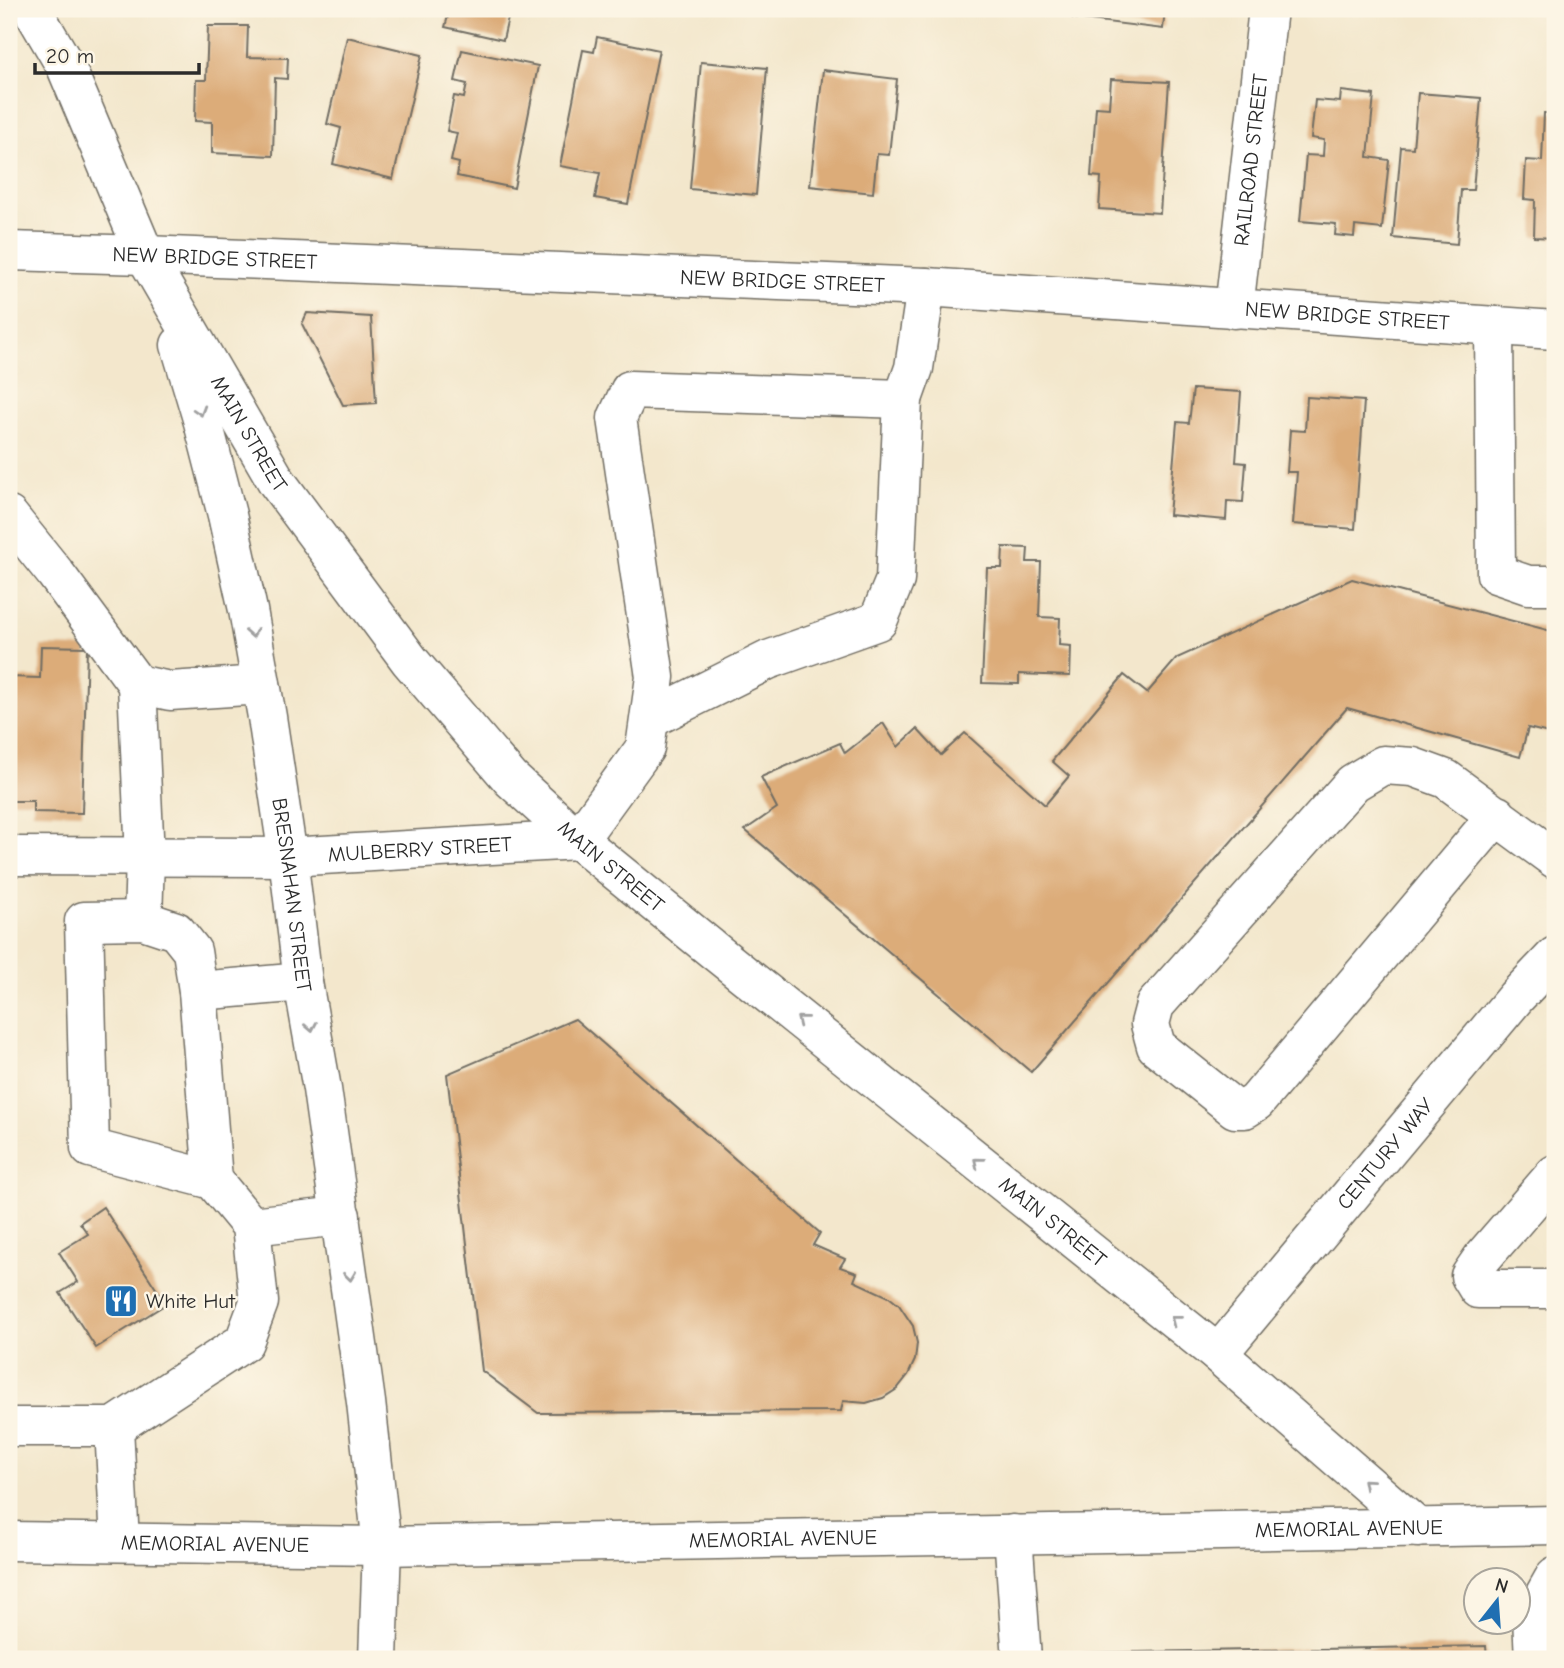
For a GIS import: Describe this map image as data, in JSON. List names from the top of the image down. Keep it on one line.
{"streets":{"street":["RAILROAD STREET","NEW BRIDGE STREET","MAIN STREET","MULBERRY STREET","BRESNAHAN STREET","CENTURY WAY","MEMORIAL AVENUE"]},"crossings":[["RAILROAD STREET","NEW BRIDGE STREET"],["NEW BRIDGE STREET","MAIN STREET"],["NEW BRIDGE STREET","BRESNAHAN STREET"],["MAIN STREET","MULBERRY STREET"],["MAIN STREET","BRESNAHAN STREET"],["MAIN STREET","CENTURY WAY"],["MAIN STREET","MEMORIAL AVENUE"],["MULBERRY STREET","BRESNAHAN STREET"],["BRESNAHAN STREET","MEMORIAL AVENUE"]],"one_way":["MAIN STREET"],"places":{"restaurant":["White Hut"]},"scale_bar":"20 m","north":"top"}
